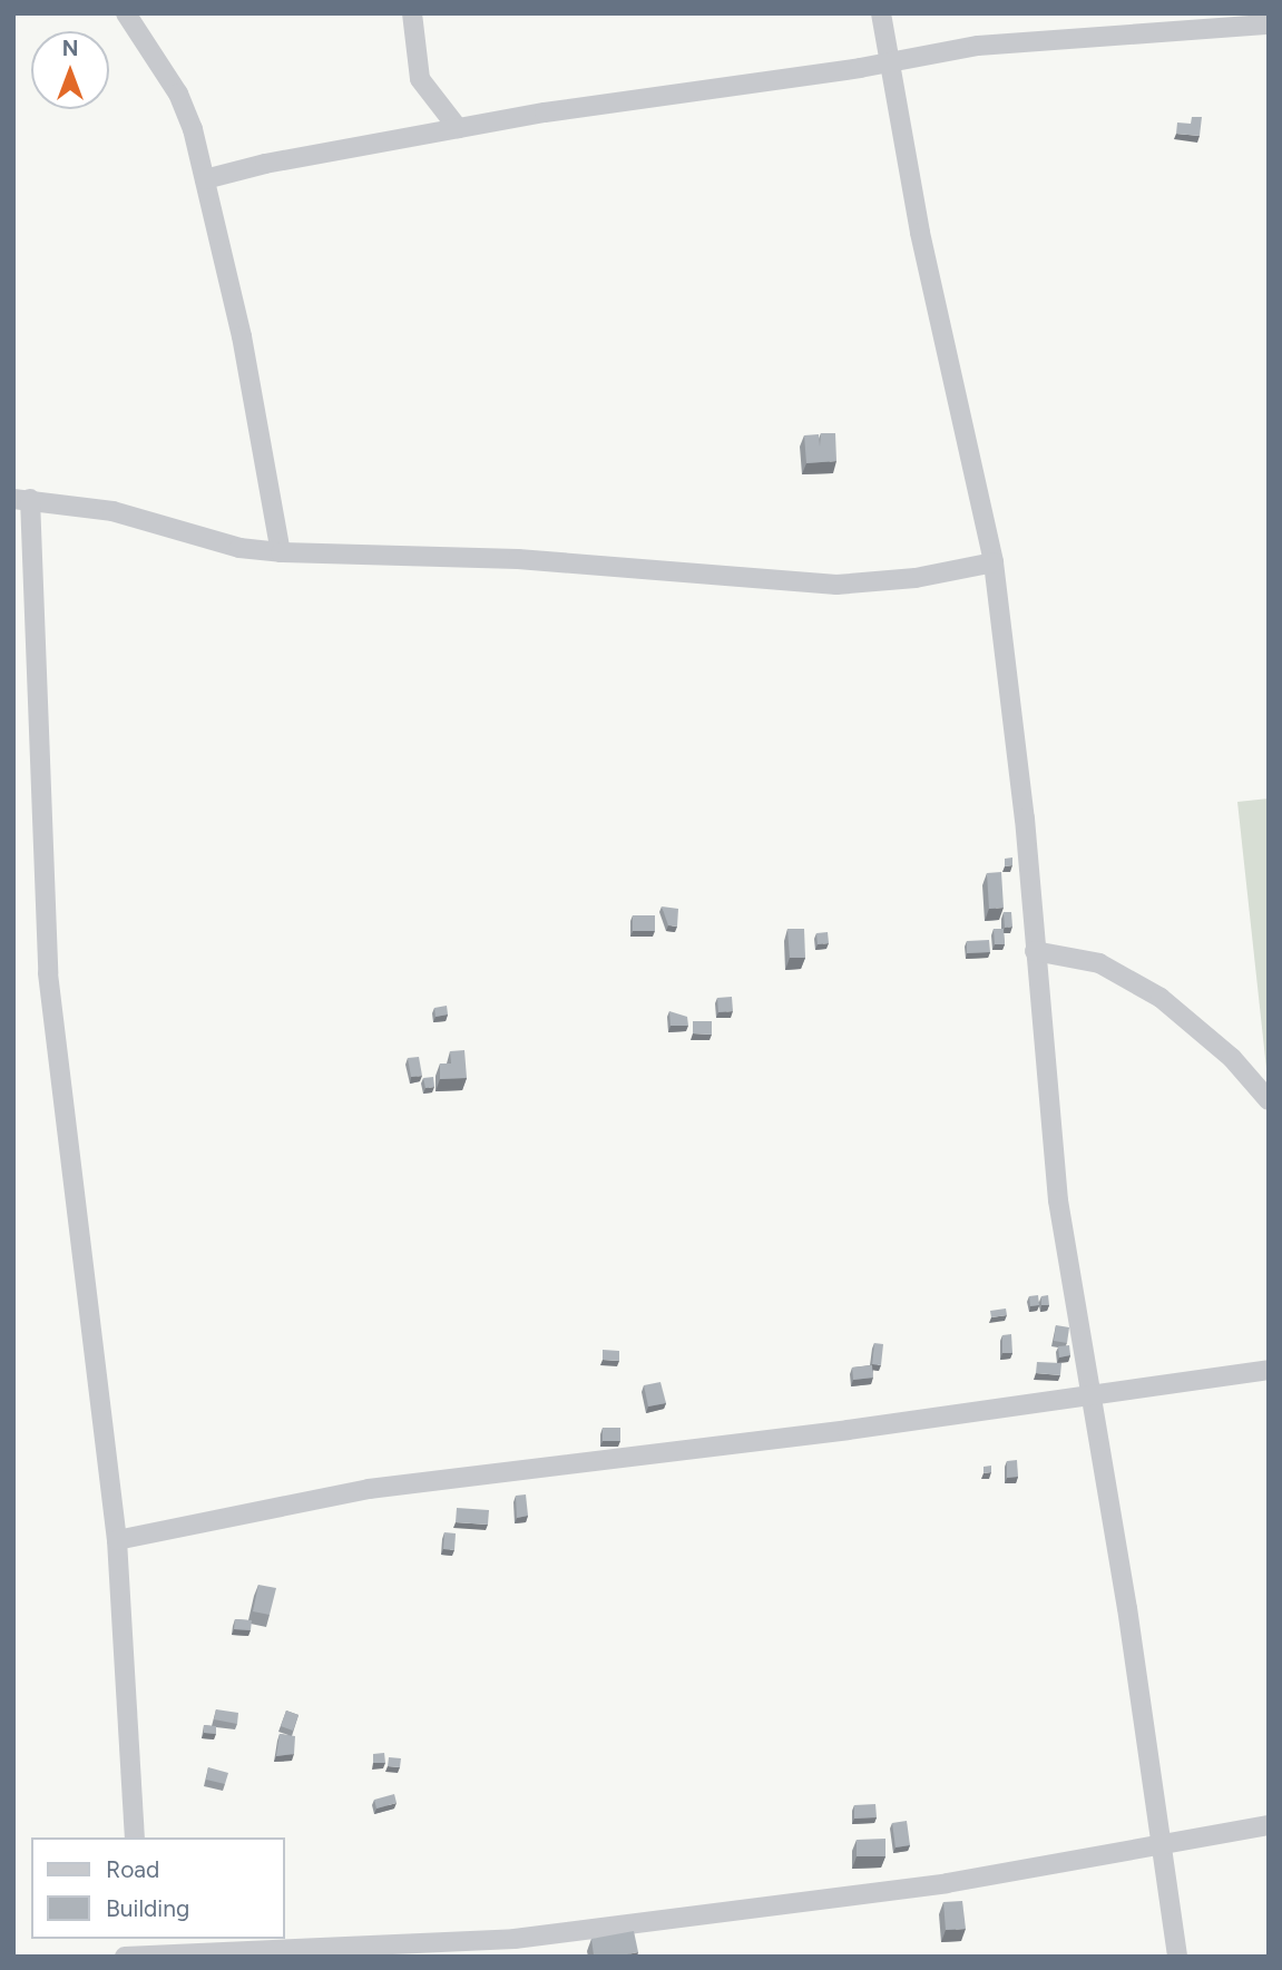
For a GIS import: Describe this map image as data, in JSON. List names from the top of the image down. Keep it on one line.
{"legend":["Road","Building"],"north":"top"}
